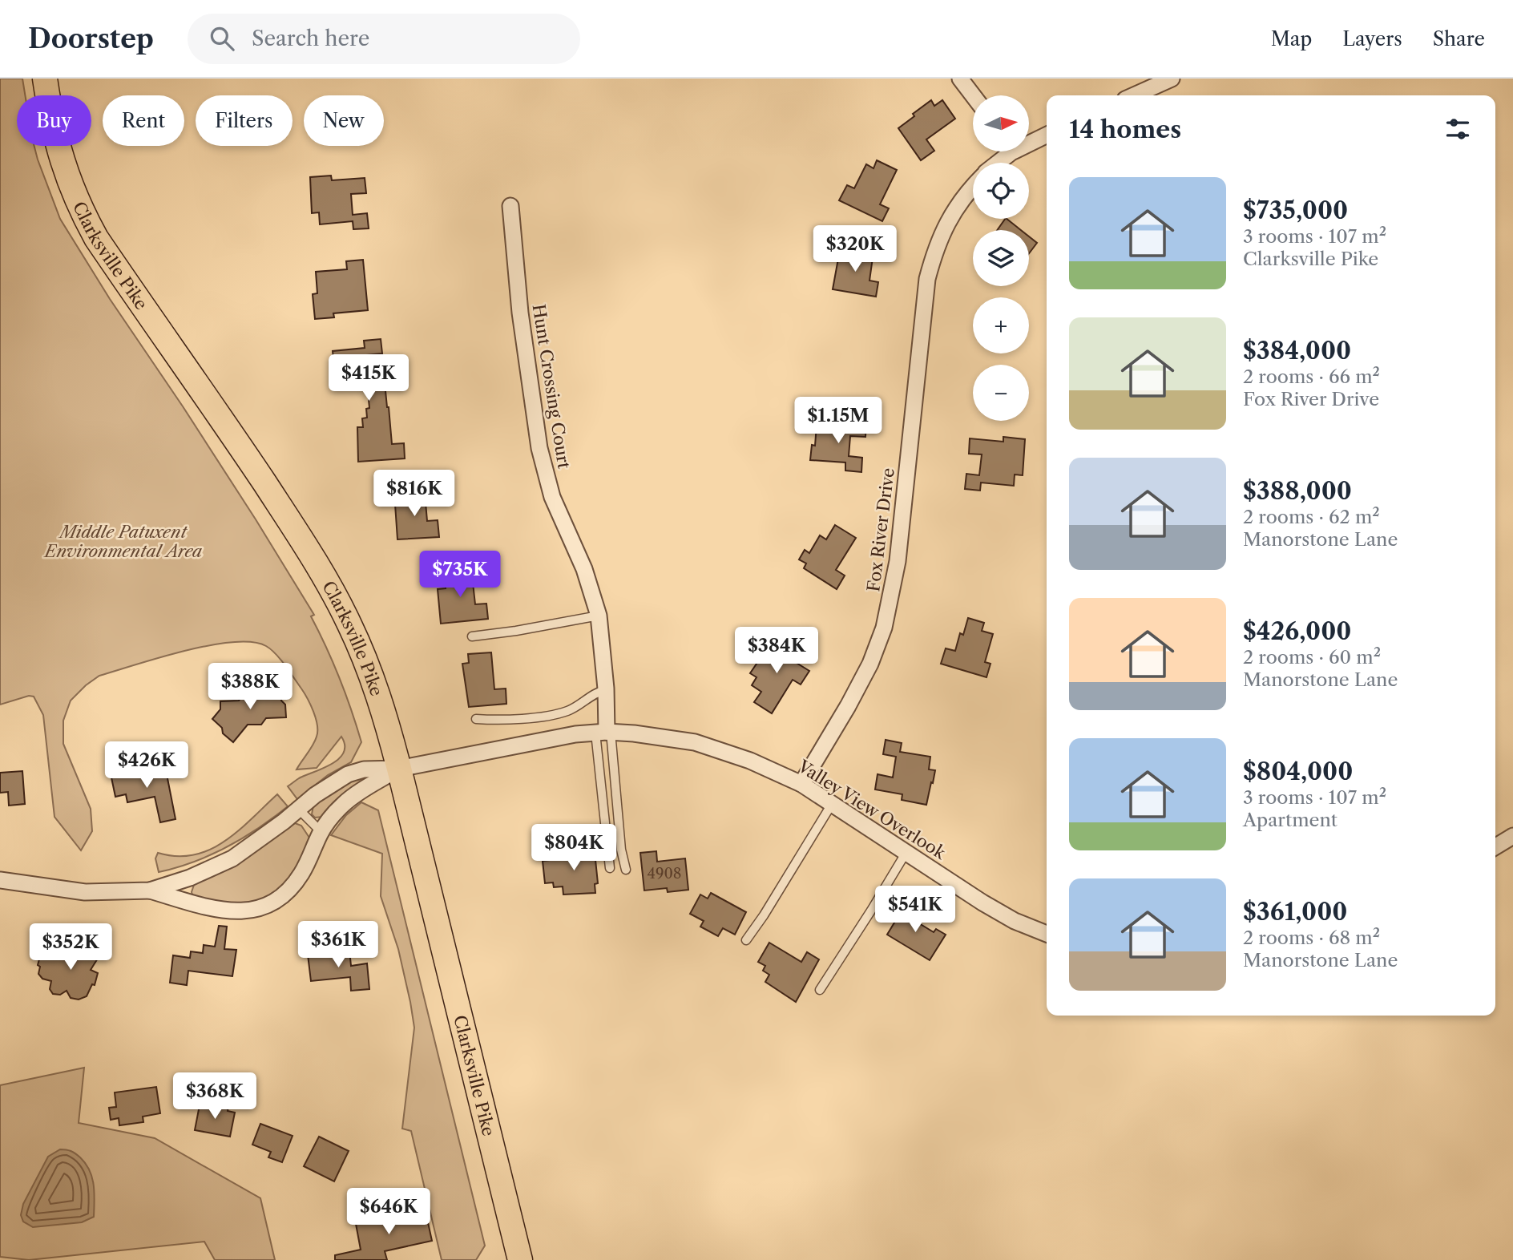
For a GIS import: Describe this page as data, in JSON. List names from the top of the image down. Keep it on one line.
{"streets":{"main road":["Clarksville Pike"],"street":["Hunt Crossing Court","Fox River Drive","Valley View Overlook"]},"crossings":[["Clarksville Pike","Valley View Overlook"],["Hunt Crossing Court","Valley View Overlook"],["Fox River Drive","Valley View Overlook"]],"parks":["Middle Patuxent Environmental Area"],"house_numbers":["4908"],"north":"right","page":{"header":"Doorstep","search":"Search here","nav":["Map","Layers","Share"],"map_buttons":["+","−"],"chip":["Buy","Rent","Filters","New"],"heading":"14 homes","list":[{"name":"$735,000","note":"3 rooms · 107 m² · Clarksville Pike"},{"name":"$384,000","note":"2 rooms · 66 m² · Fox River Drive"},{"name":"$388,000","note":"2 rooms · 62 m² · Manorstone Lane"},{"name":"$426,000","note":"2 rooms · 60 m² · Manorstone Lane"},{"name":"$804,000","note":"3 rooms · 107 m² · Apartment"},{"name":"$361,000","note":"2 rooms · 68 m² · Manorstone Lane"}],"price":["$320K","$415K","$1.15M","$816K","$735K","$384K","$388K","$426K","$804K","$541K","$361K","$352K","$368K","$646K"]}}
